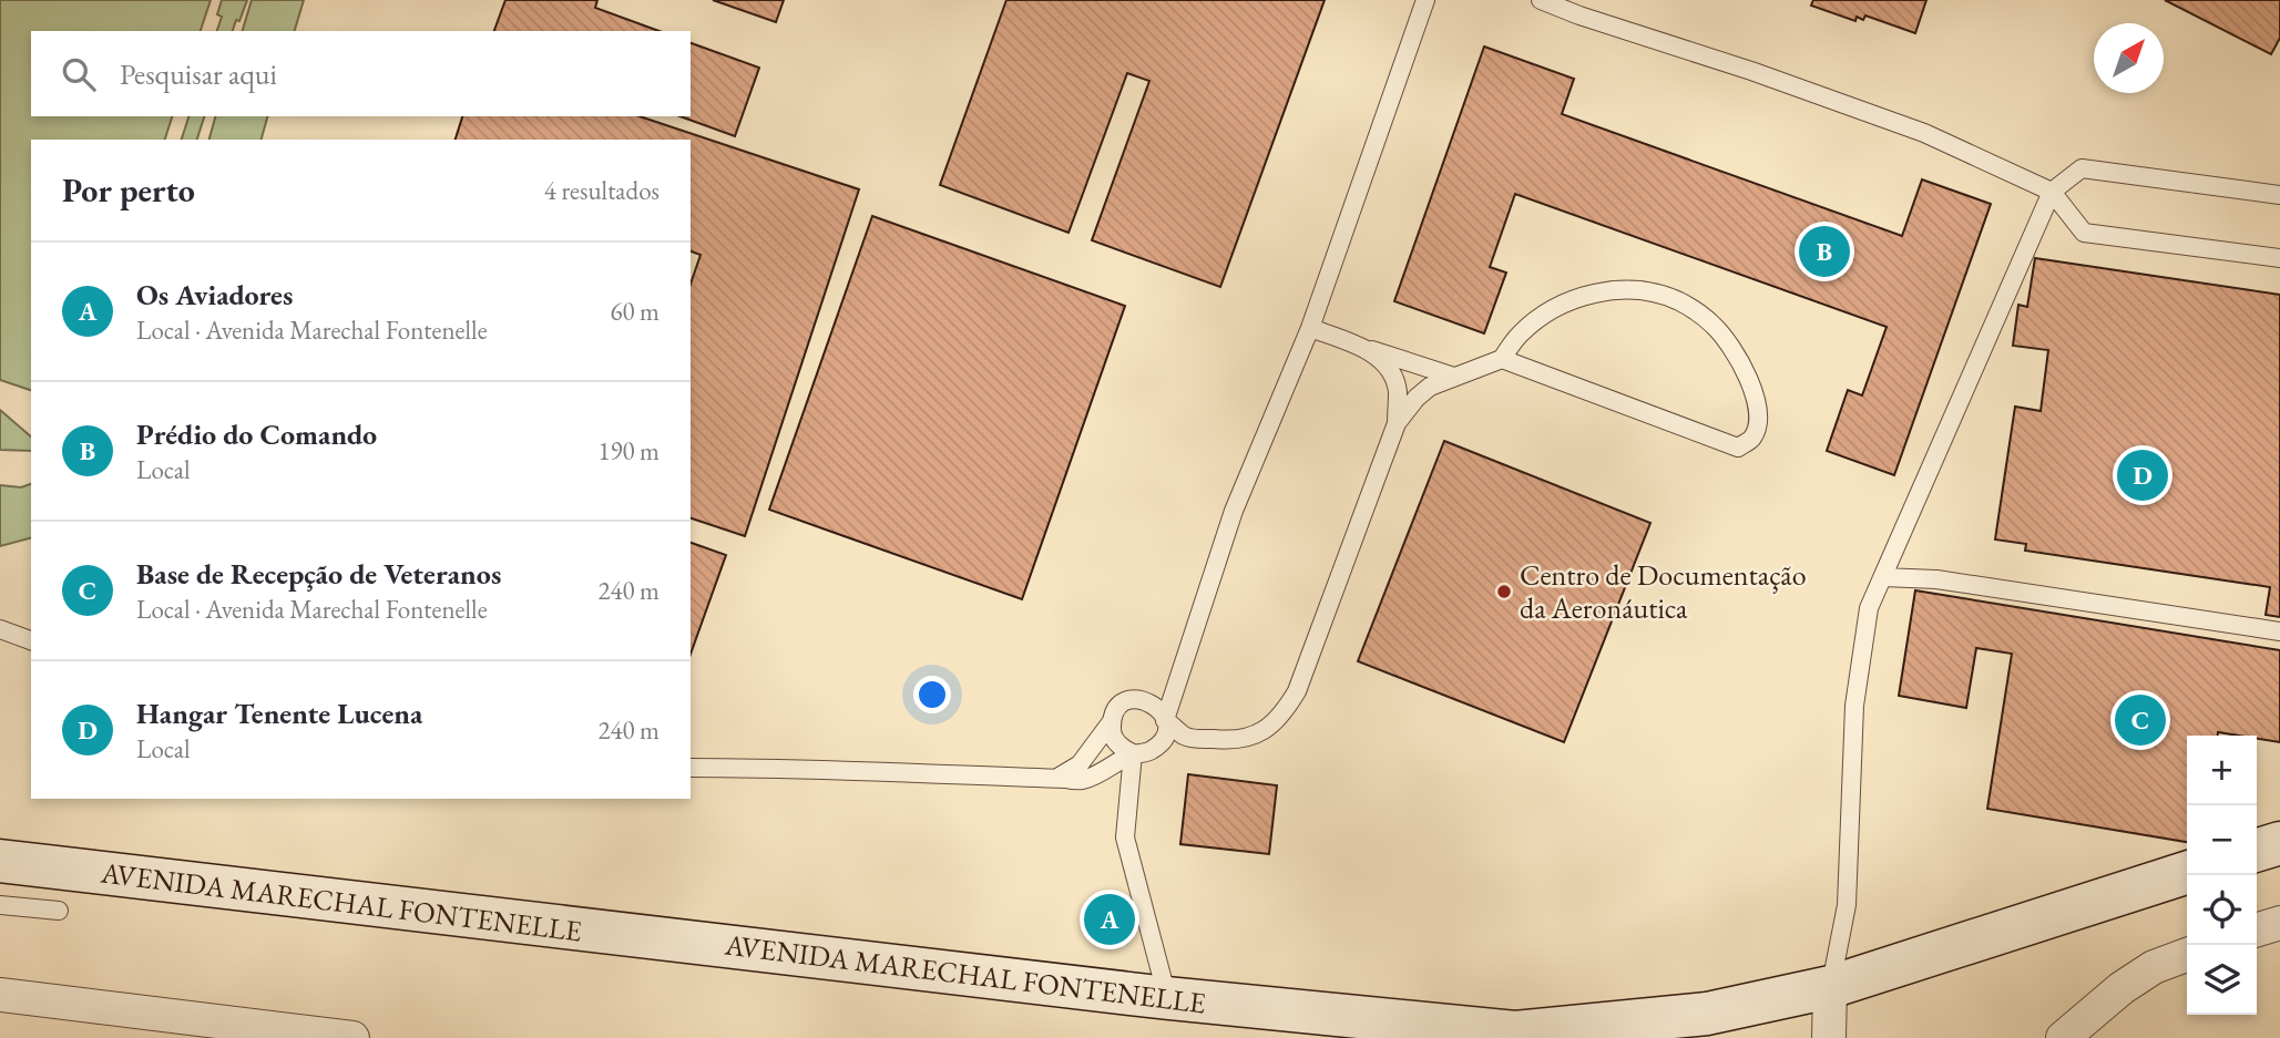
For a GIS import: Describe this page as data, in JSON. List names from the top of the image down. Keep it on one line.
{"streets":{"main road":["AVENIDA MARECHAL FONTENELLE"]},"places":["Centro de Documentação da Aeronáutica"],"north":"top right","page":{"search":"Pesquisar aqui","heading":["Por perto","4 resultados"],"pins":["B","D","C","A"],"list":[{"mark":"A","name":"Os Aviadores","note":"Local · Avenida Marechal Fontenelle","value":"60 m"},{"mark":"B","name":"Prédio do Comando","note":"Local","value":"190 m"},{"mark":"C","name":"Base de Recepção de Veteranos","note":"Local · Avenida Marechal Fontenelle","value":"240 m"},{"mark":"D","name":"Hangar Tenente Lucena","note":"Local","value":"240 m"}],"map_buttons":["+","−"]}}
